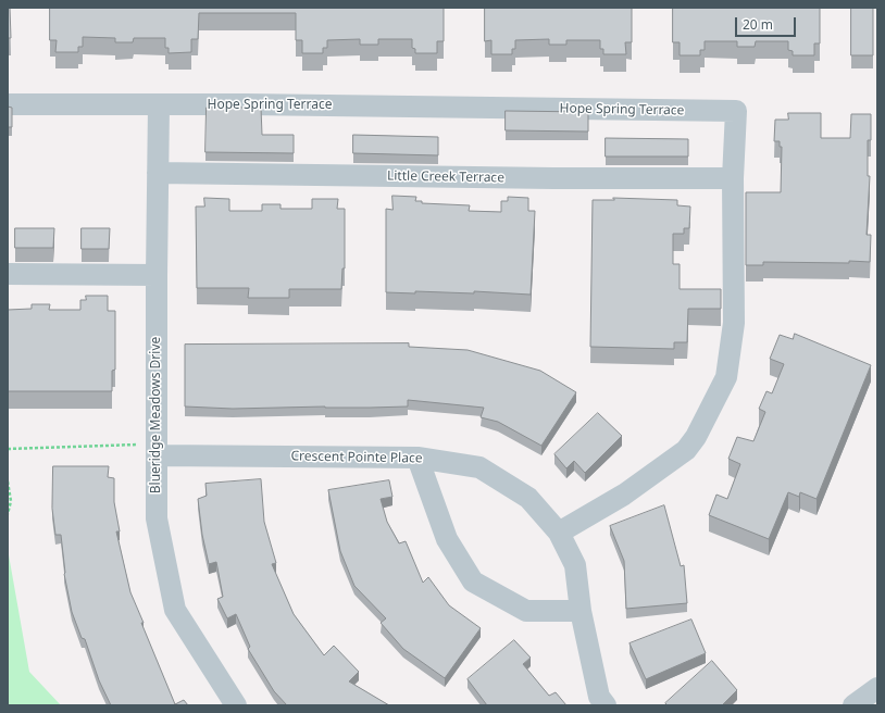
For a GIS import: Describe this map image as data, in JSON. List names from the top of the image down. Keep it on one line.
{"streets":{"street":["Hope Spring Terrace","Little Creek Terrace","Blueridge Meadows Drive","Crescent Pointe Place"]},"crossings":[["Hope Spring Terrace","Little Creek Terrace"],["Hope Spring Terrace","Blueridge Meadows Drive"],["Hope Spring Terrace","Crescent Pointe Place"],["Little Creek Terrace","Blueridge Meadows Drive"],["Blueridge Meadows Drive","Crescent Pointe Place"]],"scale_bar":"20 m"}
